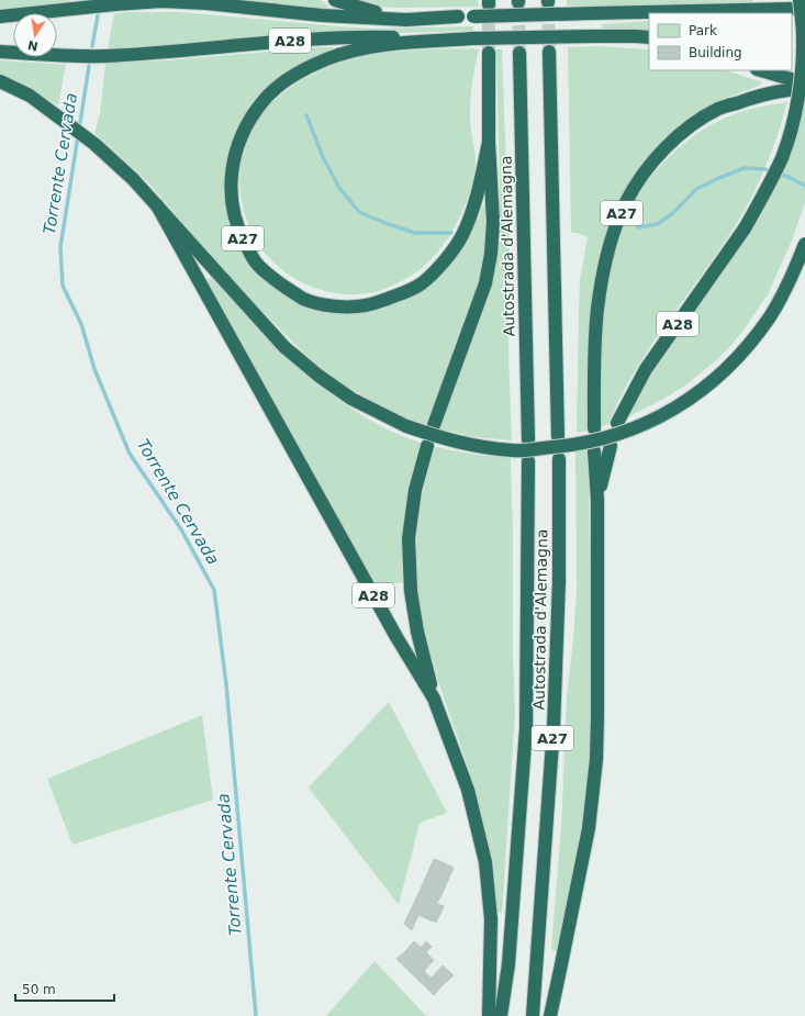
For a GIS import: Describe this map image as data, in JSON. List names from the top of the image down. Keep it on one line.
{"streets":{"highway":["A28","A27","Autostrada d'Alemagna"]},"crossings":[["A28","A27"]],"water":["Torrente Cervada"],"legend":["Park","Building"],"scale_bar":"50 m","north":"bottom"}
